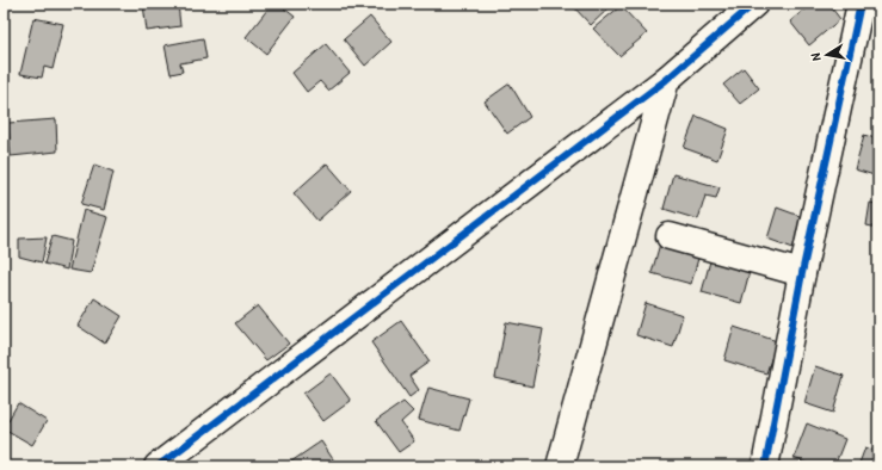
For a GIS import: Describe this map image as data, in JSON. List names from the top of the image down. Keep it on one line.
{"north":"left"}
